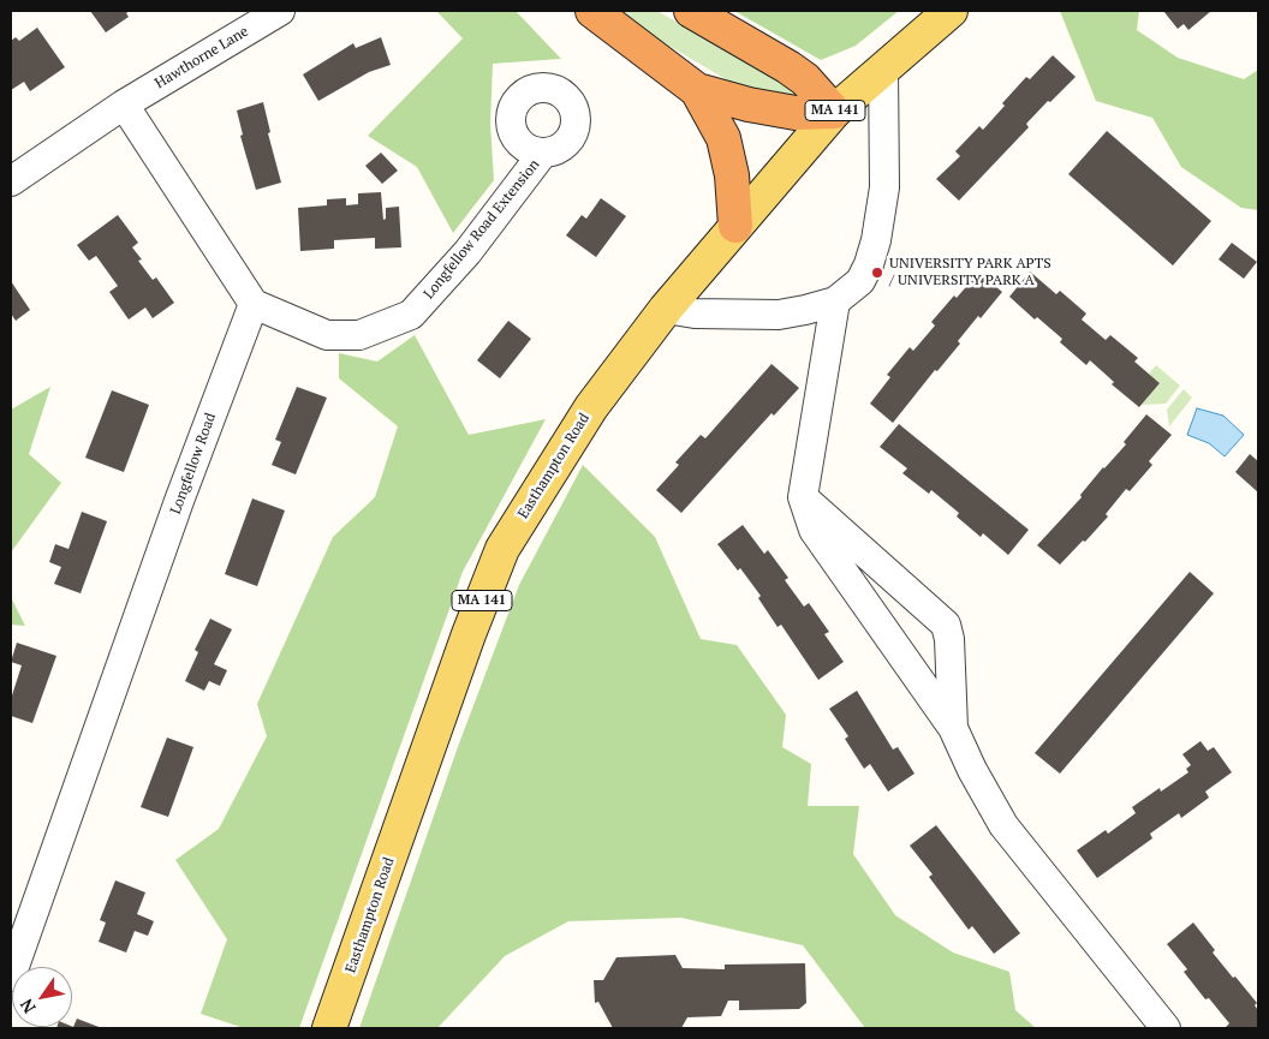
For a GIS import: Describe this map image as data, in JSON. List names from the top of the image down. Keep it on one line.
{"streets":{"main road":["MA 141","Easthampton Road"],"street":["Hawthorne Lane","Longfellow Road Extension","Longfellow Road"]},"crossings":[["Longfellow Road Extension","Longfellow Road"]],"places":["UNIVERSITY PARK APTS / UNIVERSITY PARK A"],"north":"bottom left"}
